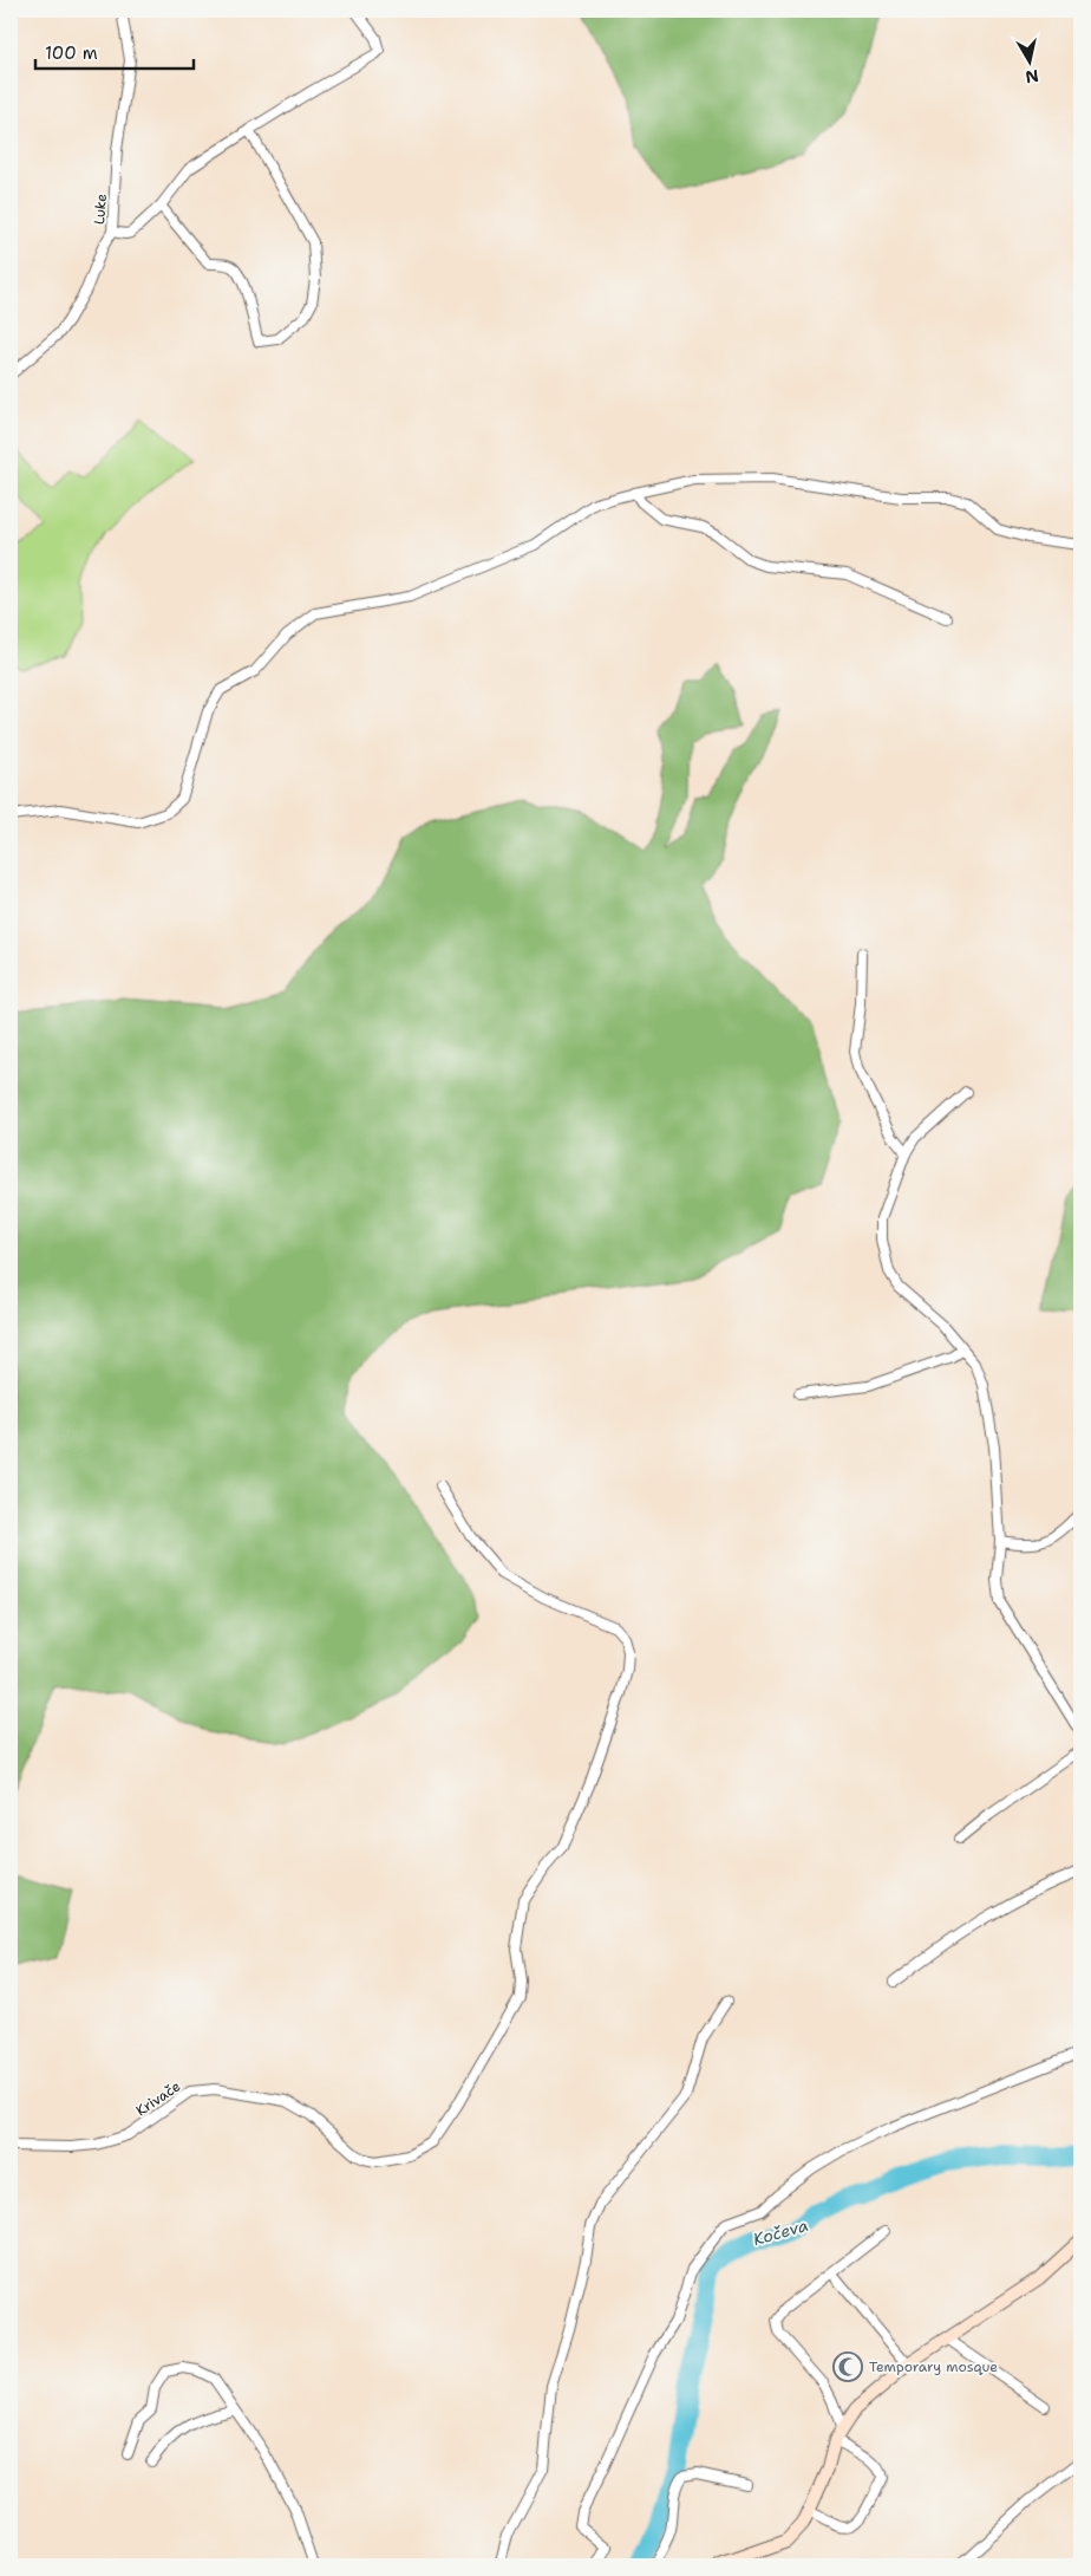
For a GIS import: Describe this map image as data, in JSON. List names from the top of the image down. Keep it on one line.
{"streets":{"street":["Luke","Krivače"]},"water":["Kočeva"],"places":{"mosque":["Temporary mosque"]},"scale_bar":"100 m","north":"bottom"}
